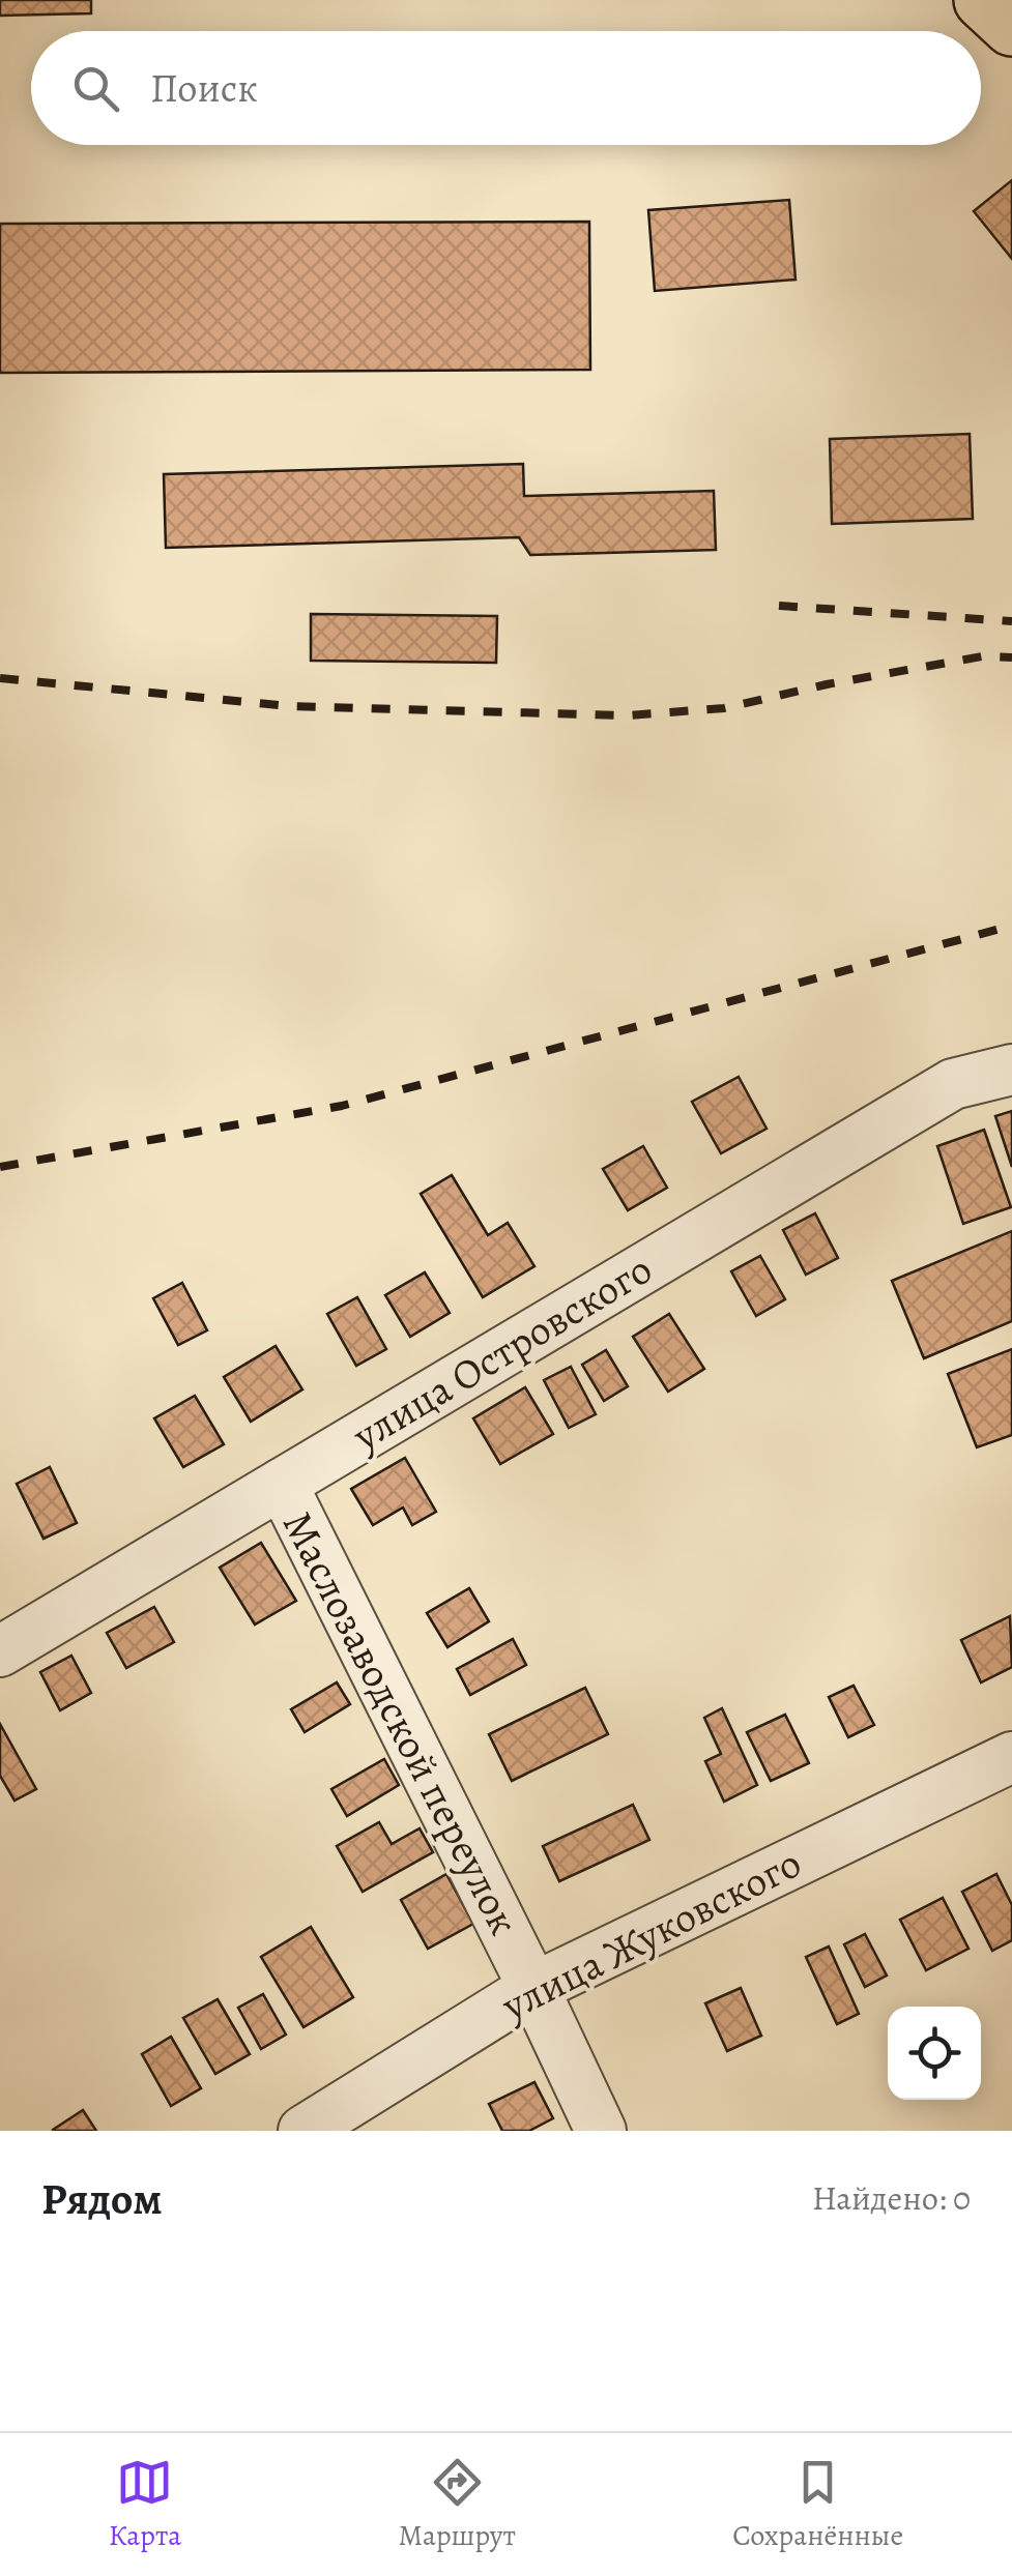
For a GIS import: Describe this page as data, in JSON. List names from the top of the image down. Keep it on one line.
{"streets":{"street":["улица Островского","Маслозаводской переулок","улица Жуковского"]},"crossings":[["улица Островского","Маслозаводской переулок"],["Маслозаводской переулок","улица Жуковского"]],"page":{"search":"Поиск","heading":["Рядом","Найдено: 0"],"nav":["Карта","Маршрут","Сохранённые"]}}
